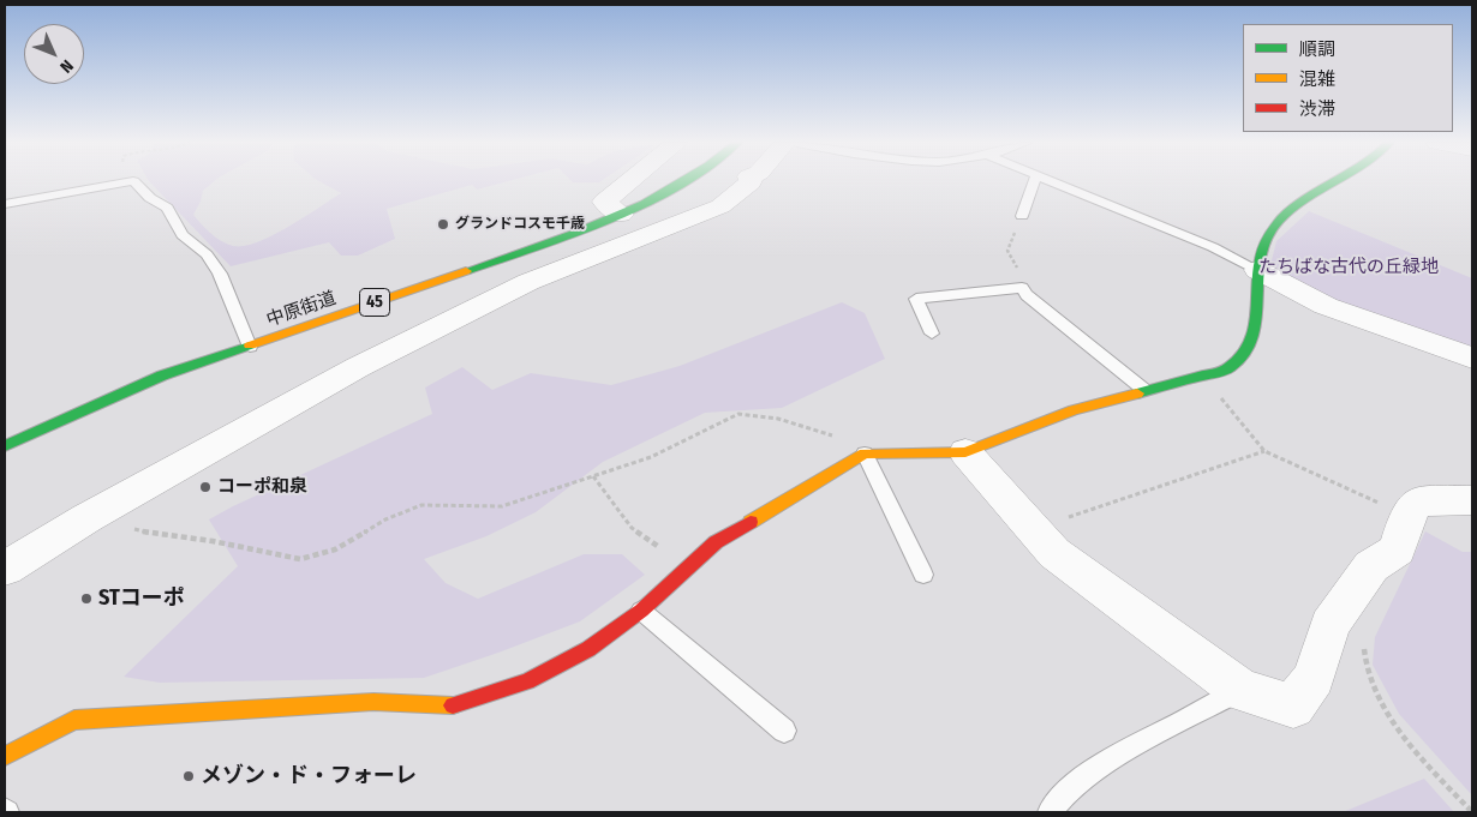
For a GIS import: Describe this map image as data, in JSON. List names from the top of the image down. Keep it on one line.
{"streets":{"street":["45","中原街道"]},"parks":["たちばな古代の丘緑地"],"places":["グランドコスモ千歳","コーポ和泉","STコーポ","メゾン・ド・フォーレ"],"legend":["順調","混雑","渋滞"],"north":"bottom right"}
